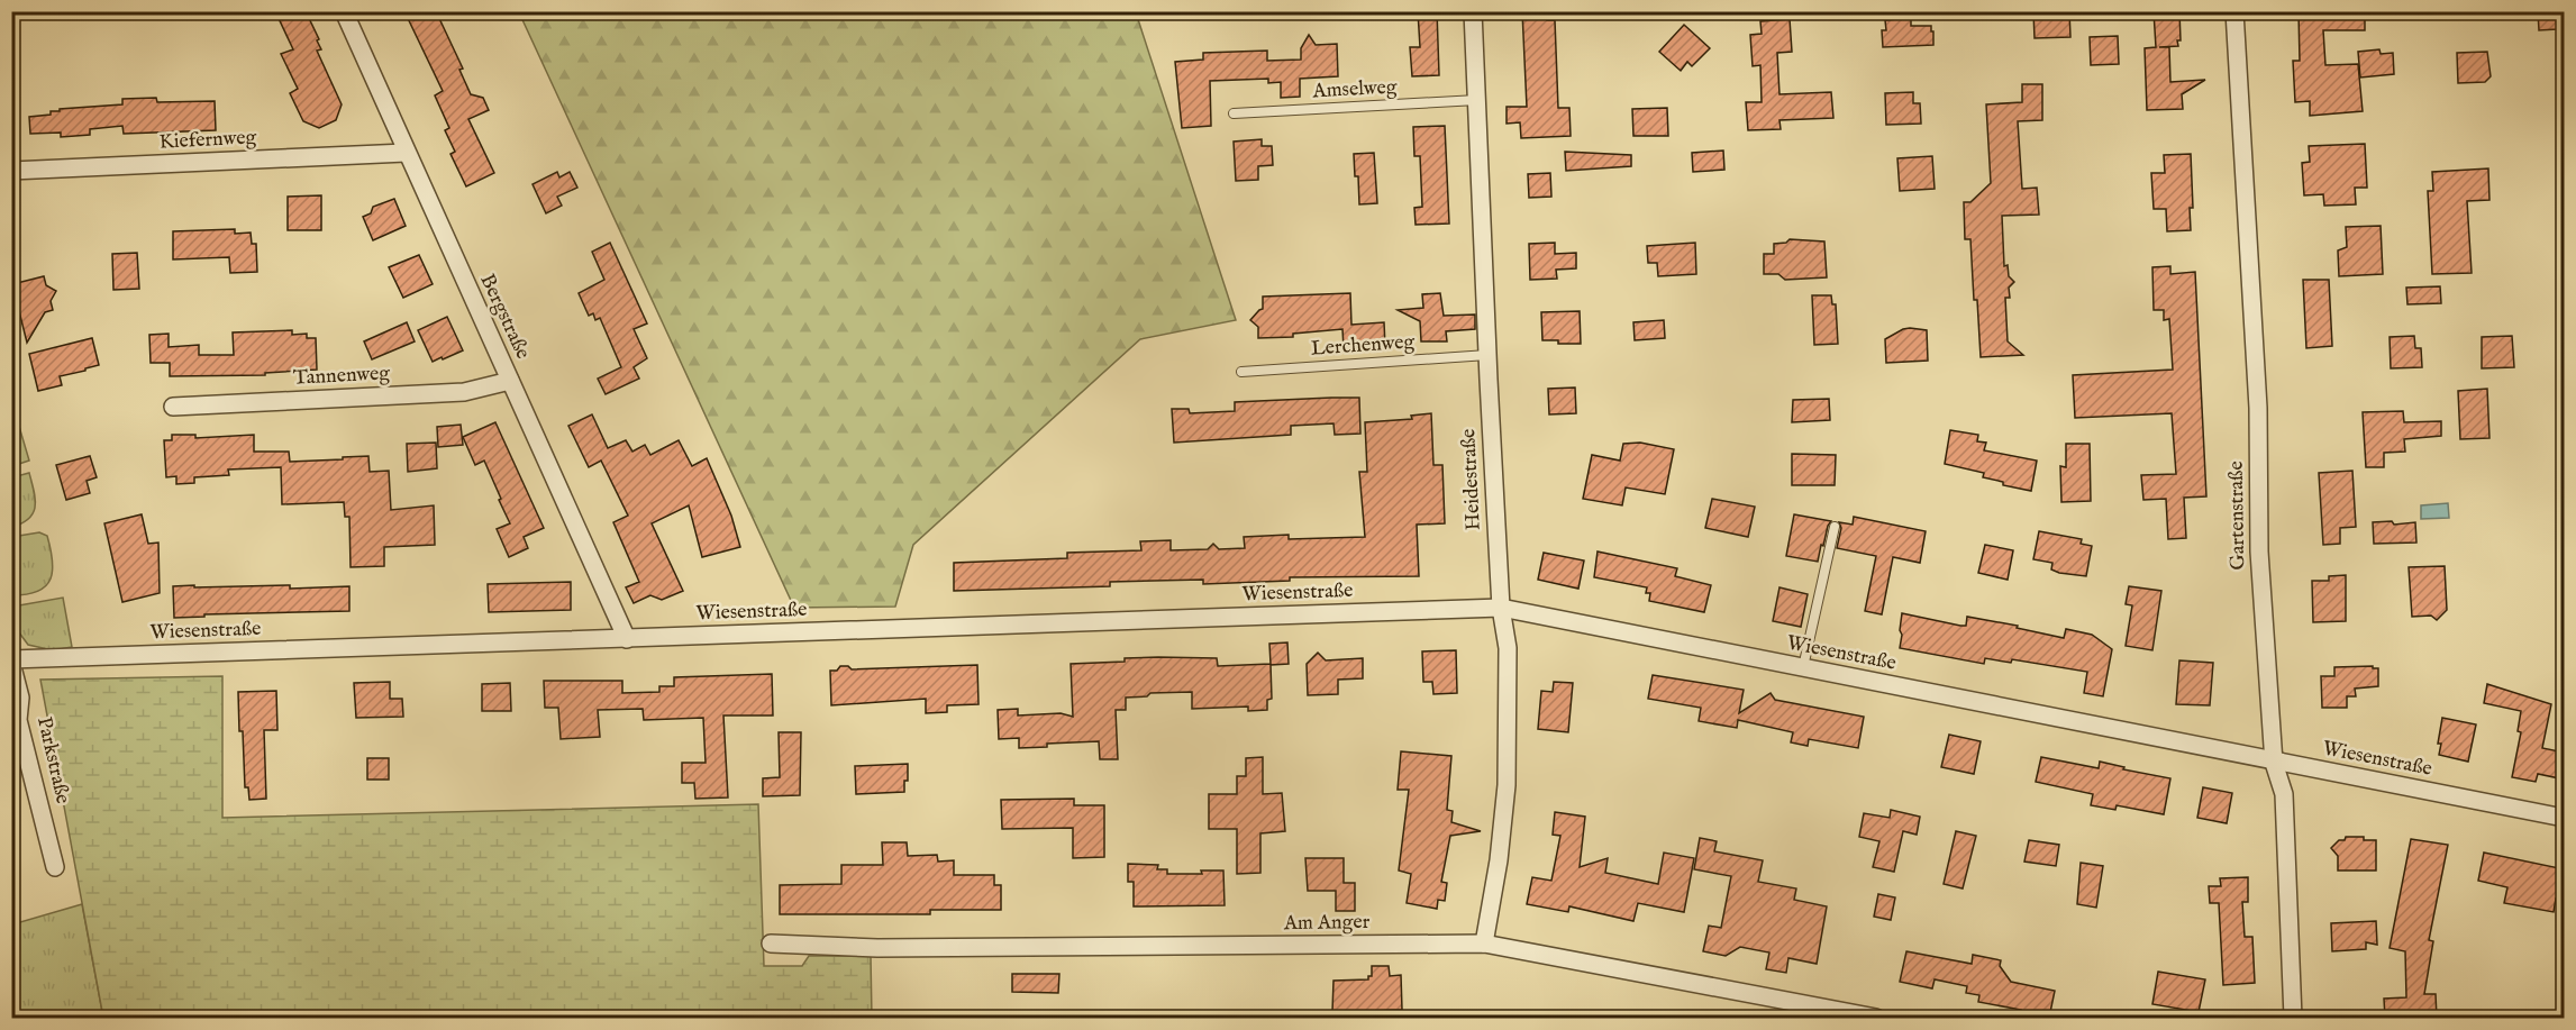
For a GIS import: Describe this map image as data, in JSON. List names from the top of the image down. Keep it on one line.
{"streets":{"street":["Kiefernweg","Bergstraße","Tannenweg","Heidestraße","Gartenstraße","Wiesenstraße","Parkstraße","Am Anger"],"lane":["Amselweg","Lerchenweg"]},"crossings":[["Amselweg","Heidestraße"],["Kiefernweg","Bergstraße"],["Bergstraße","Tannenweg"],["Bergstraße","Wiesenstraße"],["Lerchenweg","Heidestraße"],["Heidestraße","Wiesenstraße"],["Heidestraße","Am Anger"],["Gartenstraße","Wiesenstraße"],["Wiesenstraße","Parkstraße"]]}
